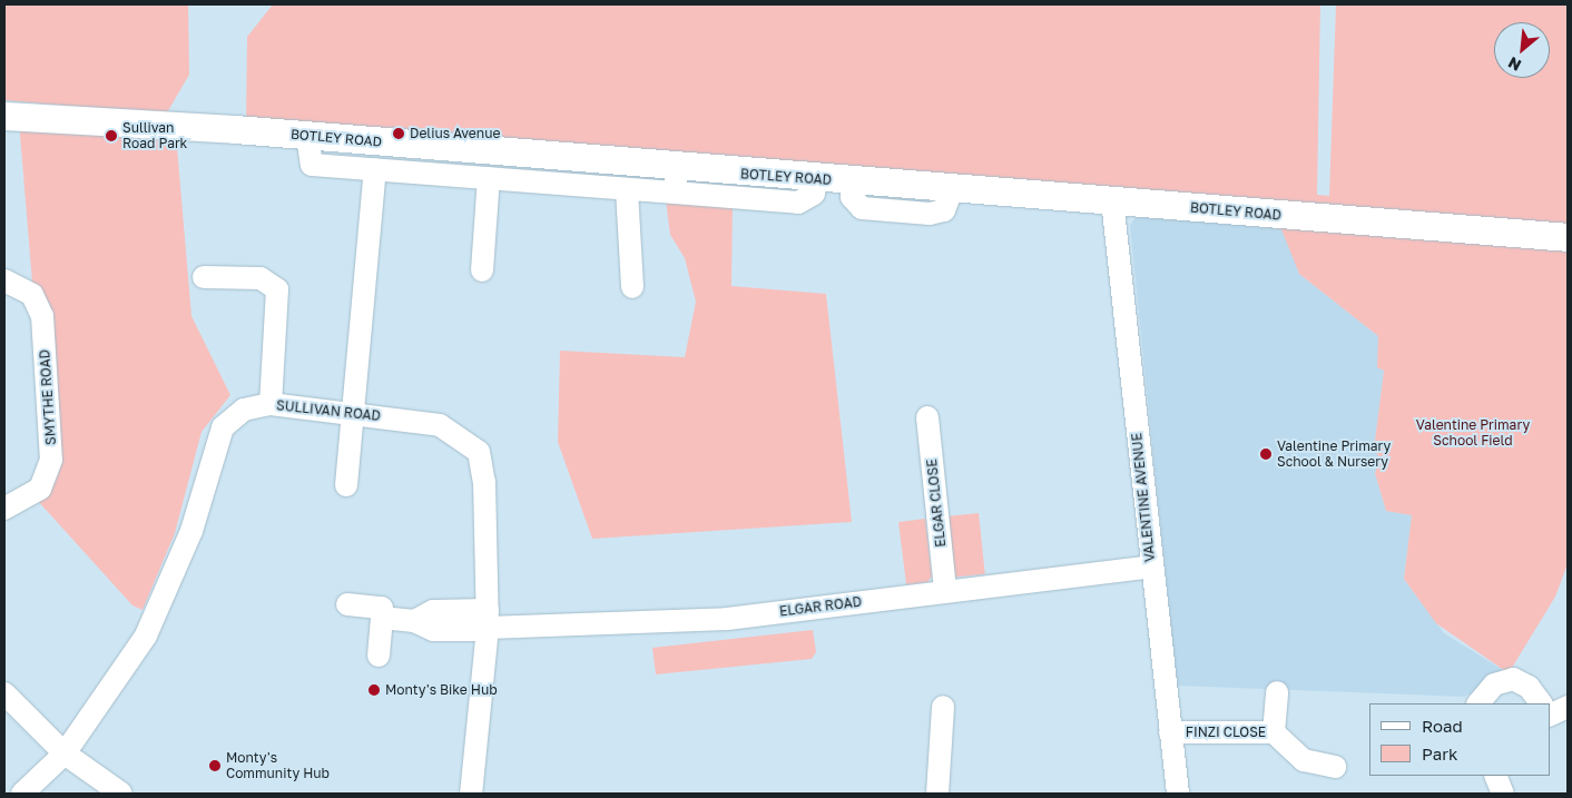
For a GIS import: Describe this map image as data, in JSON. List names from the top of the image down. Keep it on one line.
{"streets":{"main road":["BOTLEY ROAD"],"street":["SMYTHE ROAD","SULLIVAN ROAD","VALENTINE AVENUE","ELGAR CLOSE","ELGAR ROAD","FINZI CLOSE"]},"crossings":[["BOTLEY ROAD","VALENTINE AVENUE"],["SULLIVAN ROAD","ELGAR ROAD"],["VALENTINE AVENUE","ELGAR ROAD"],["VALENTINE AVENUE","FINZI CLOSE"],["ELGAR CLOSE","ELGAR ROAD"]],"parks":["Valentine Primary School Field"],"places":["Delius Avenue","Sullivan Road Park","Valentine Primary School & Nursery","Monty's Bike Hub","Monty's Community Hub"],"legend":["Road","Park"],"north":"bottom left"}
